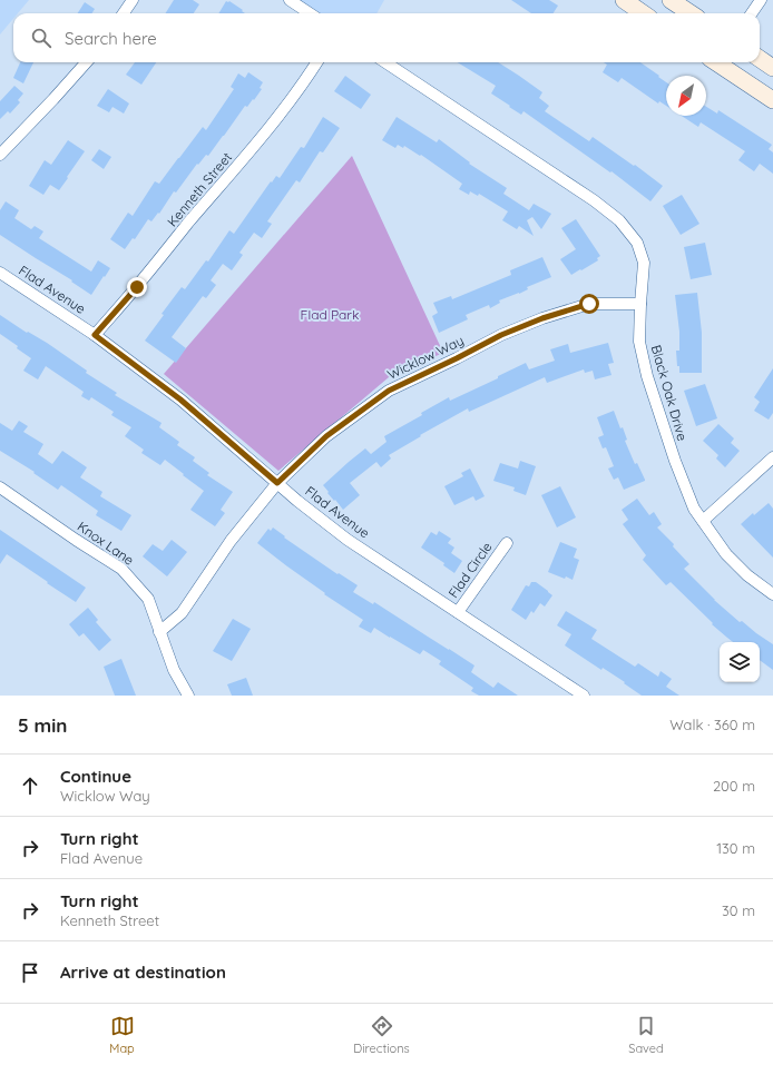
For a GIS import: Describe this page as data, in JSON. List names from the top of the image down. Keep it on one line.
{"streets":{"street":["Kenneth Street","Flad Avenue","Wicklow Way","Black Oak Drive","Knox Lane","Flad Circle"]},"crossings":[["Kenneth Street","Flad Avenue"],["Flad Avenue","Wicklow Way"],["Flad Avenue","Flad Circle"],["Wicklow Way","Black Oak Drive"],["Wicklow Way","Knox Lane"]],"parks":["Flad Park"],"north":"bottom left","page":{"search":"Search here","heading":["5 min","Walk · 360 m"],"list":[["Continue","Wicklow Way","200 m"],["Turn right","Flad Avenue","130 m"],["Turn right","Kenneth Street","30 m"],"Arrive at destination"],"nav":["Map","Directions","Saved"]}}
